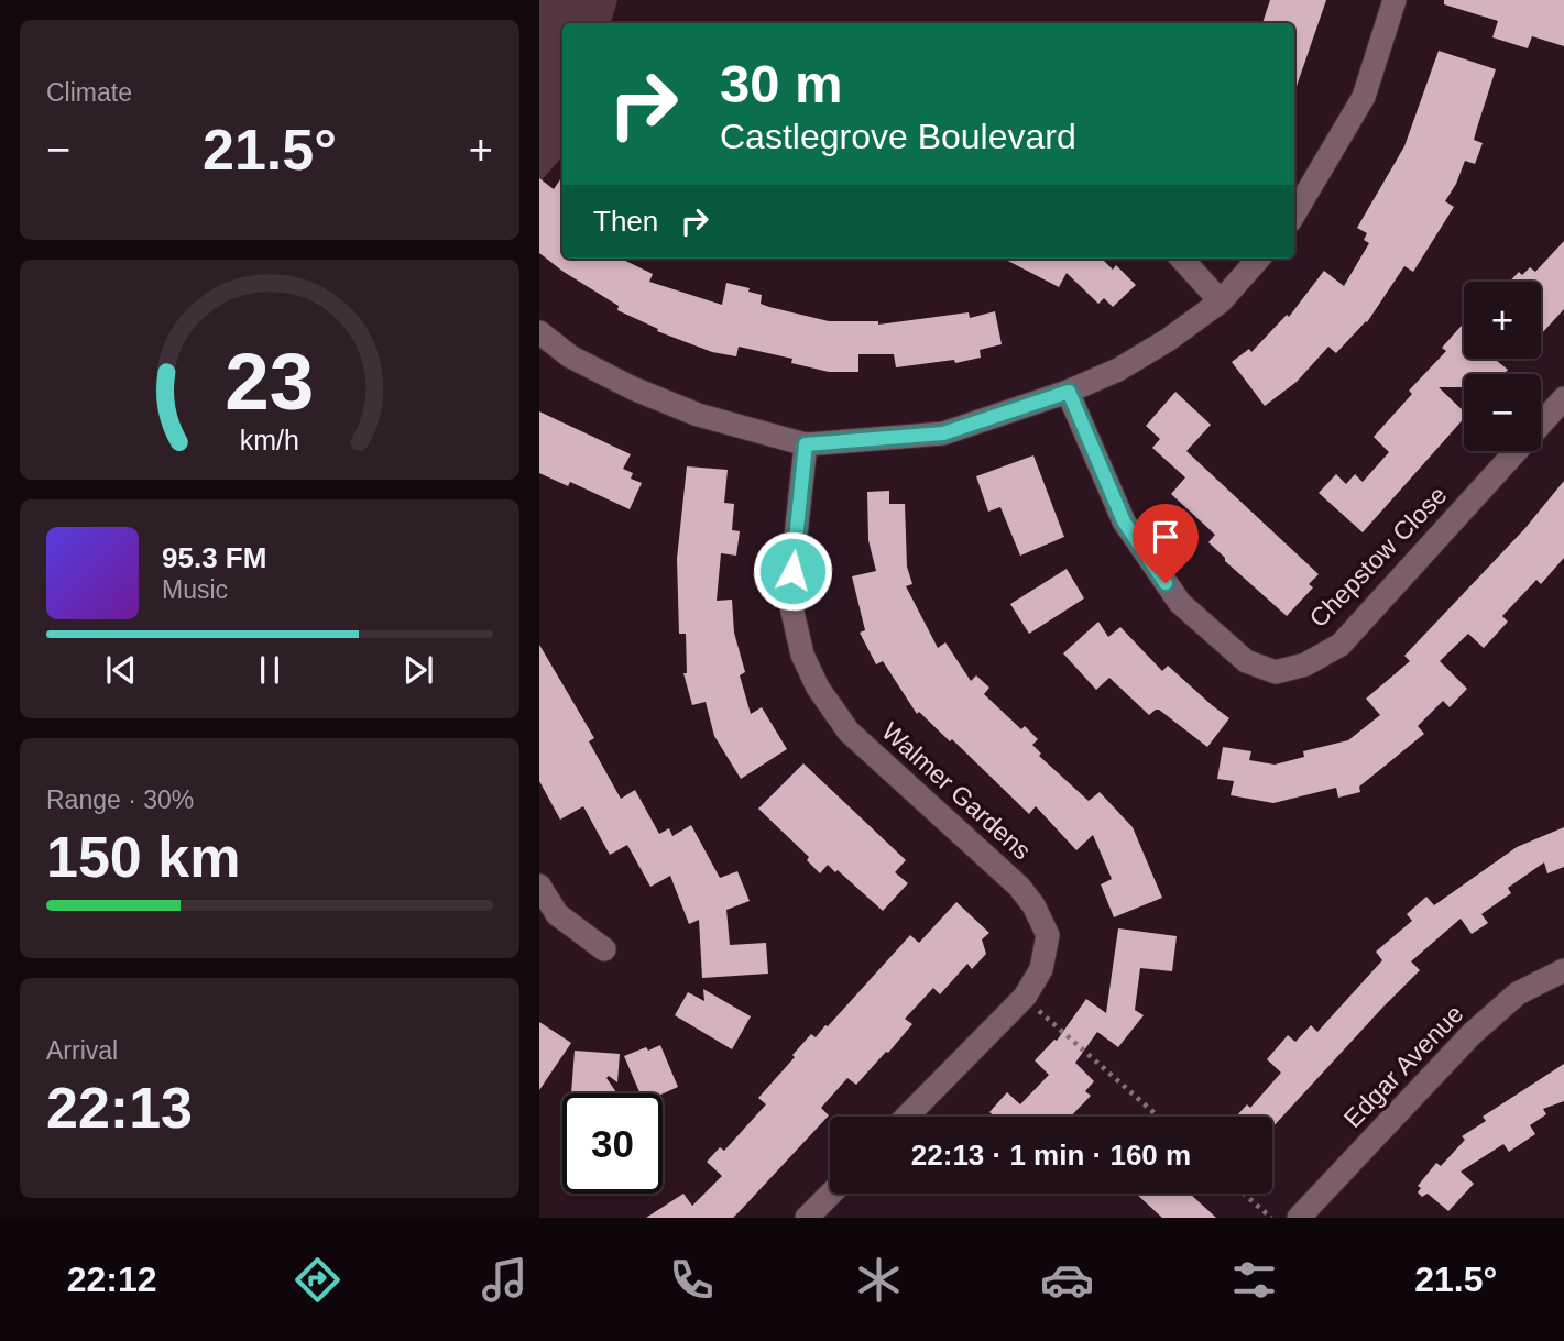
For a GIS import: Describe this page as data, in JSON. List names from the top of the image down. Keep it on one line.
{"streets":{"street":["Chepstow Close","Walmer Gardens","Edgar Avenue"]},"page":{"tile":["Climate",["Range · 30%","150 km"],["Arrival","22:13"]],"turn":["30 m","Castlegrove Boulevard"],"heat":["−","21.5°","+"],"then":"Then","map_buttons":["+","−"],"song":["95.3 FM","Music"],"limit":"30","trip":"22:13 · 1 min · 160 m","tabs":["22:12","21.5°"],"gauge":["23","km/h"]}}
